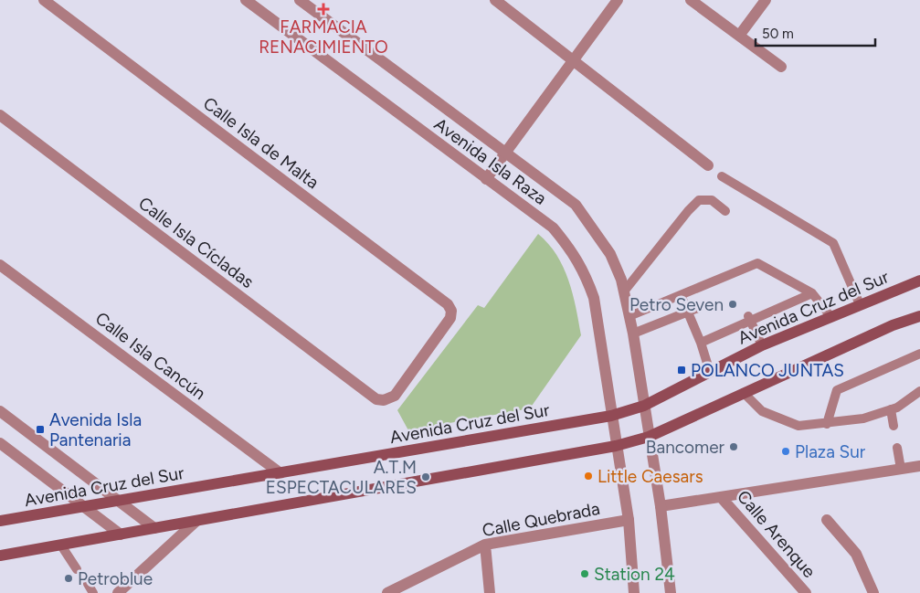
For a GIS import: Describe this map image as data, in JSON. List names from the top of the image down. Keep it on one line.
{"streets":{"main road":["Avenida Cruz del Sur"],"street":["Calle Isla de Malta","Avenida Isla Raza","Calle Isla Cícladas","Calle Isla Cancún","Calle Quebrada","Calle Arenque"]},"crossings":[["Calle Isla de Malta","Calle Isla Cícladas"],["Avenida Isla Raza","Avenida Cruz del Sur"],["Avenida Isla Raza","Calle Quebrada"],["Avenida Cruz del Sur","Calle Isla Cancún"]],"places":{"health":["FARMACIA RENACIMIENTO"],"other":["Petro Seven","Bancomer","Plaza Sur","Little Caesars","A.T.M ESPECTACULARES","Station 24","Petroblue"],"transit":["POLANCO JUNTAS","Avenida Isla Pantenaria"]},"scale_bar":"50 m"}
